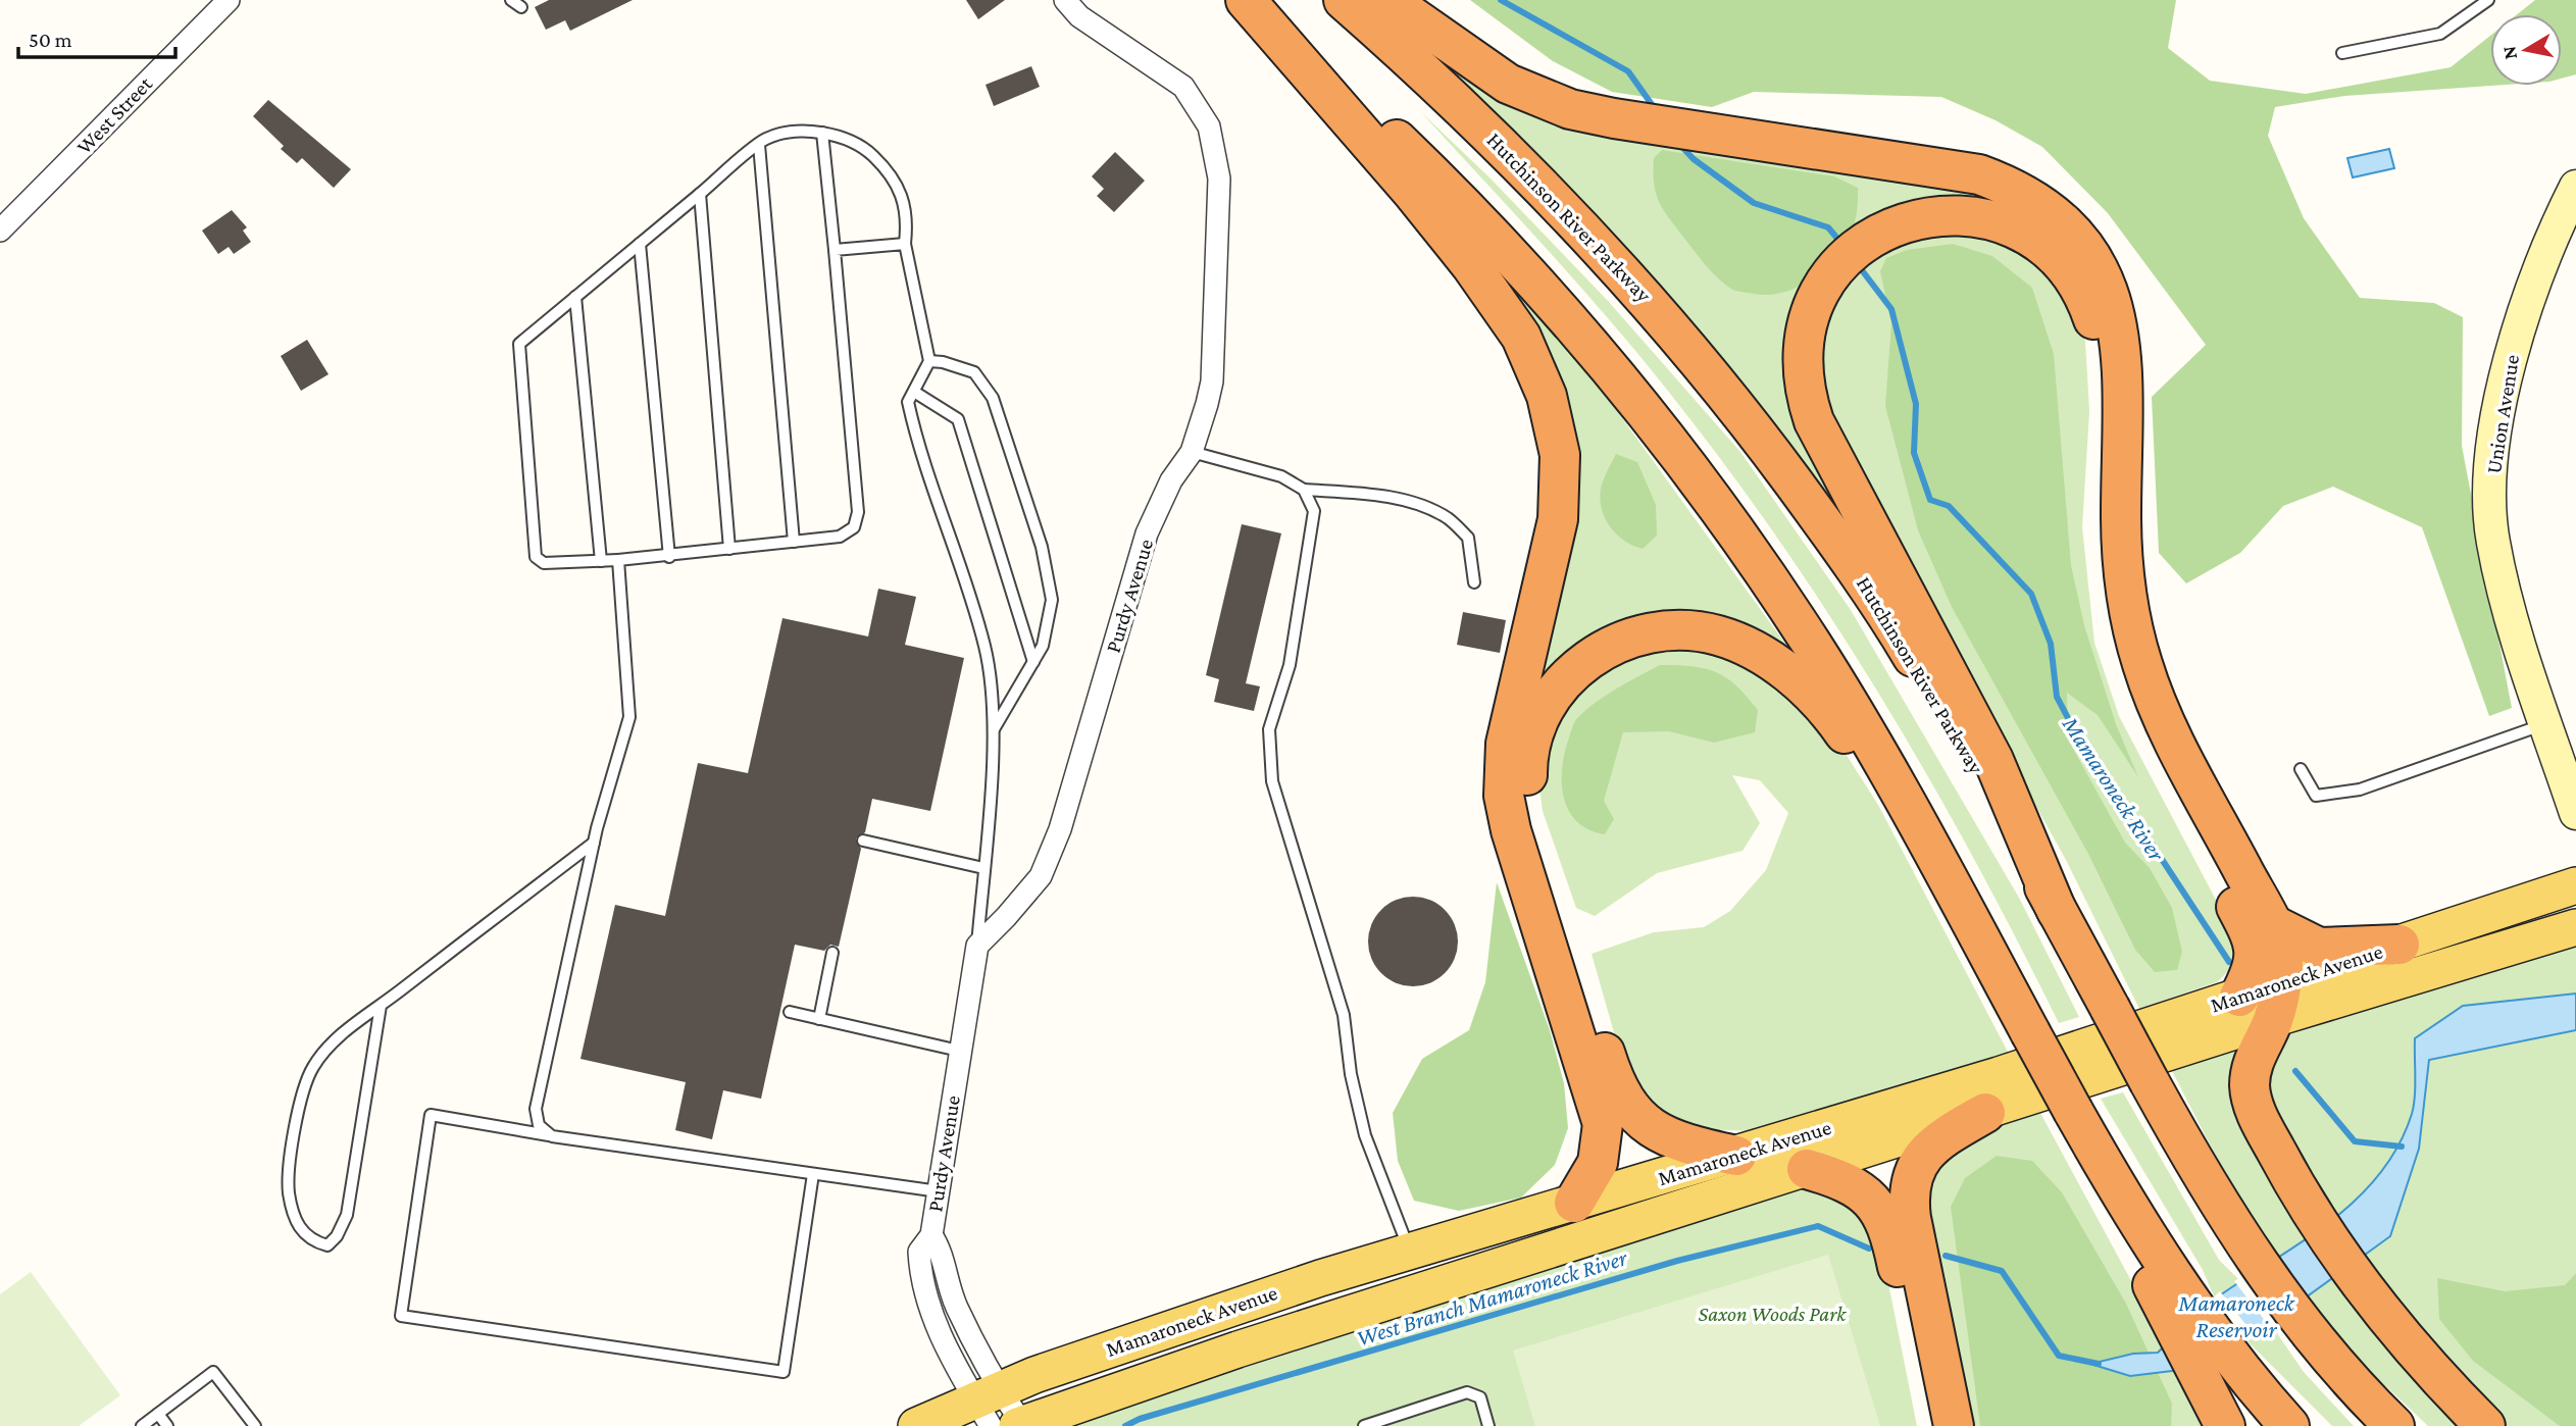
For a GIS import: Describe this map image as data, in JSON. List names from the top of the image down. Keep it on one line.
{"streets":{"highway":["Hutchinson River Parkway"],"main road":["Mamaroneck Avenue"],"street":["West Street","Union Avenue","Purdy Avenue"]},"crossings":[["Purdy Avenue","Mamaroneck Avenue"]],"water":["Mamaroneck River","West Branch Mamaroneck River","Mamaroneck Reservoir"],"parks":["Saxon Woods Park"],"scale_bar":"50 m","north":"left"}
